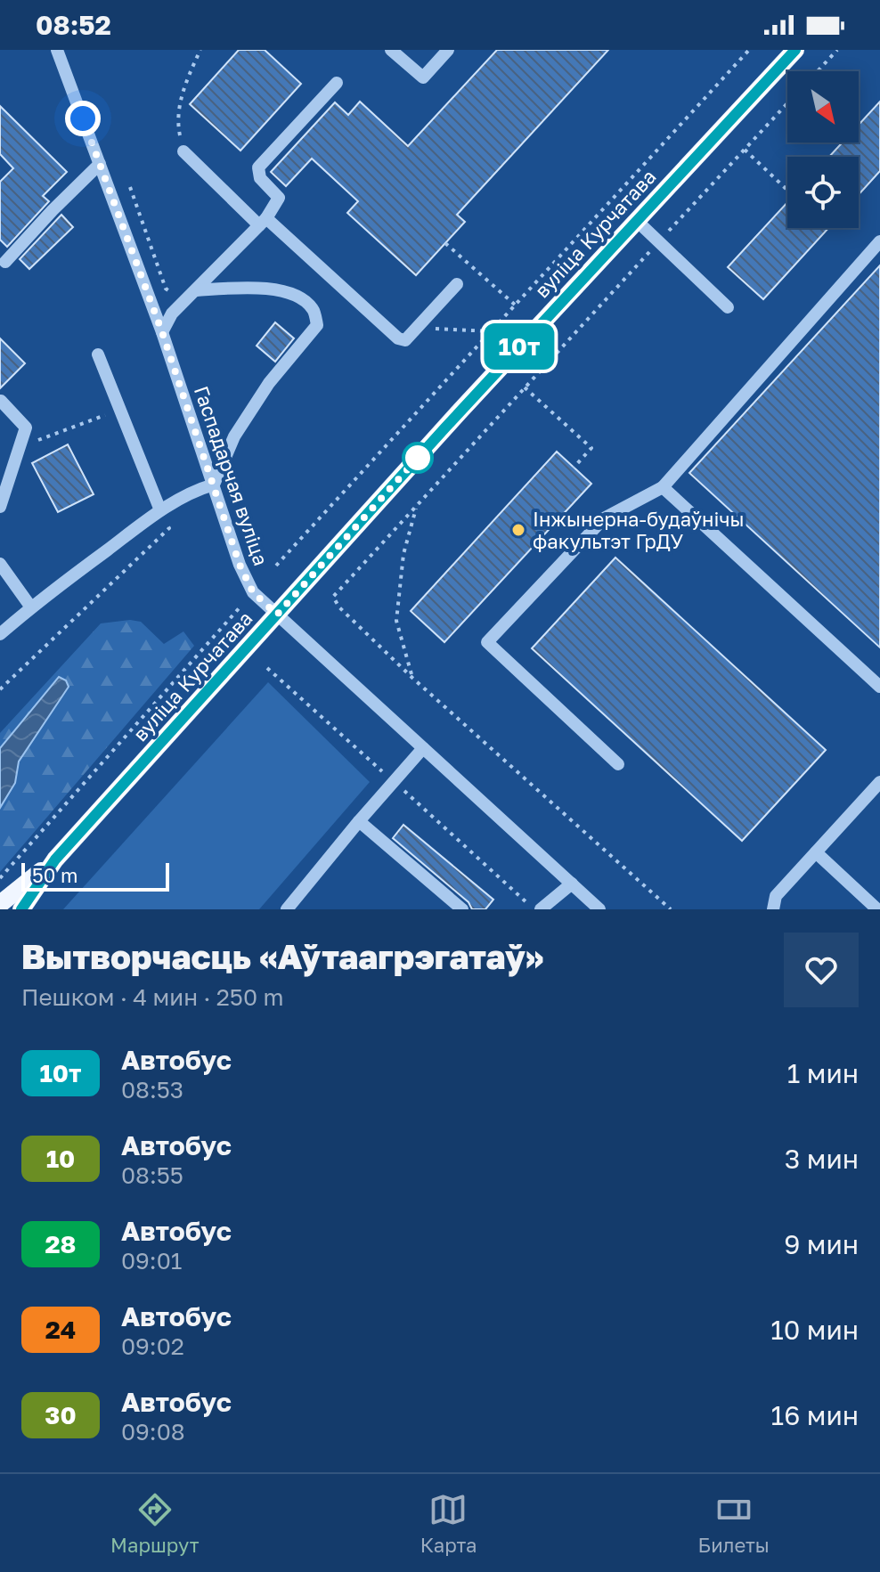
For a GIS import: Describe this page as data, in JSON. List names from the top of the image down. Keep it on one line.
{"streets":{"main road":["вуліца Курчатава"],"street":["Гаспадарчая вуліца"]},"crossings":[["вуліца Курчатава","Гаспадарчая вуліца"]],"places":["Інжынерна-будаўнічы факультэт ГрДУ"],"lines":["bus line 10т"],"scale_bar":"50 m","north":"bottom right","page":{"status":"08:52","on_map":"10т","scale":"50 m","heading":["Вытворчасць «Аўтаагрэгатаў»","Пешком · 4 мин · 250 m"],"list":[{"mark":"10т","name":"Автобус","note":"08:53","value":"1 мин"},{"mark":"10","name":"Автобус","note":"08:55","value":"3 мин"},{"mark":"28","name":"Автобус","note":"09:01","value":"9 мин"},{"mark":"24","name":"Автобус","note":"09:02","value":"10 мин"},{"mark":"30","name":"Автобус","note":"09:08","value":"16 мин"}],"tabs":["Маршрут","Карта","Билеты"]}}
